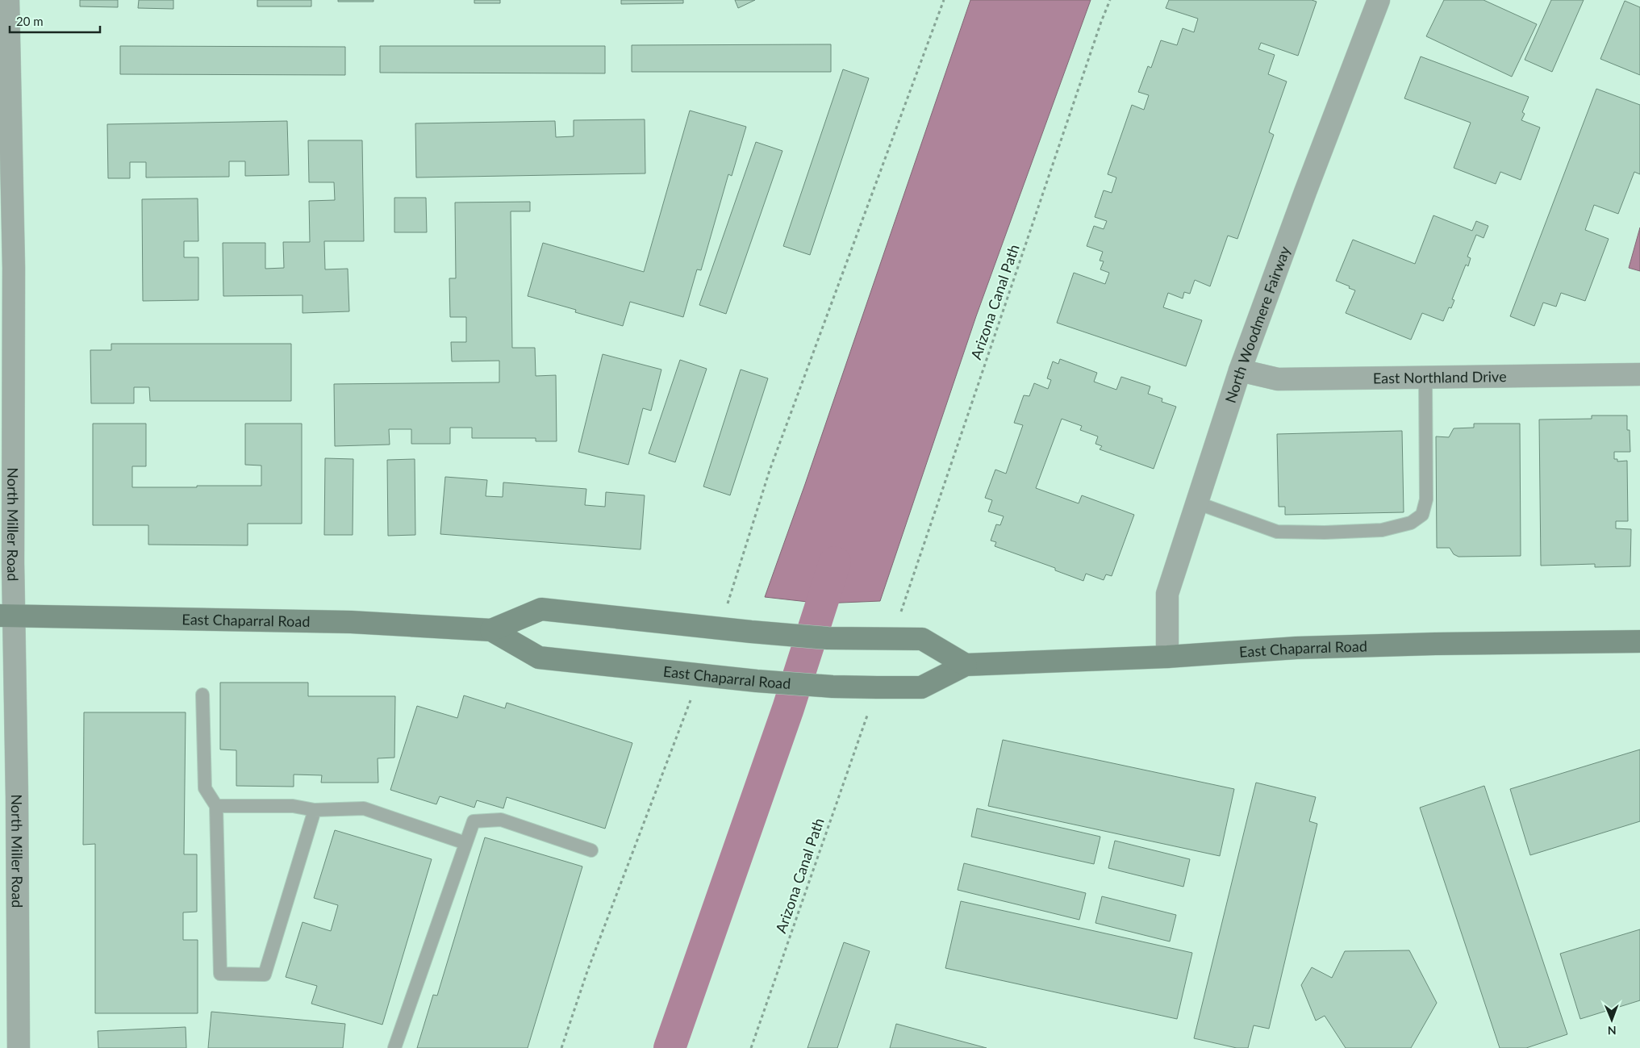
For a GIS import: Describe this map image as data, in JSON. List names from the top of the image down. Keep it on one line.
{"streets":{"main road":["East Chaparral Road"],"street":["North Woodmere Fairway","East Northland Drive","North Miller Road"],"path":["Arizona Canal Path"]},"crossings":[["North Woodmere Fairway","East Northland Drive"],["North Woodmere Fairway","East Chaparral Road"],["North Miller Road","East Chaparral Road"]],"scale_bar":"20 m","north":"bottom"}
